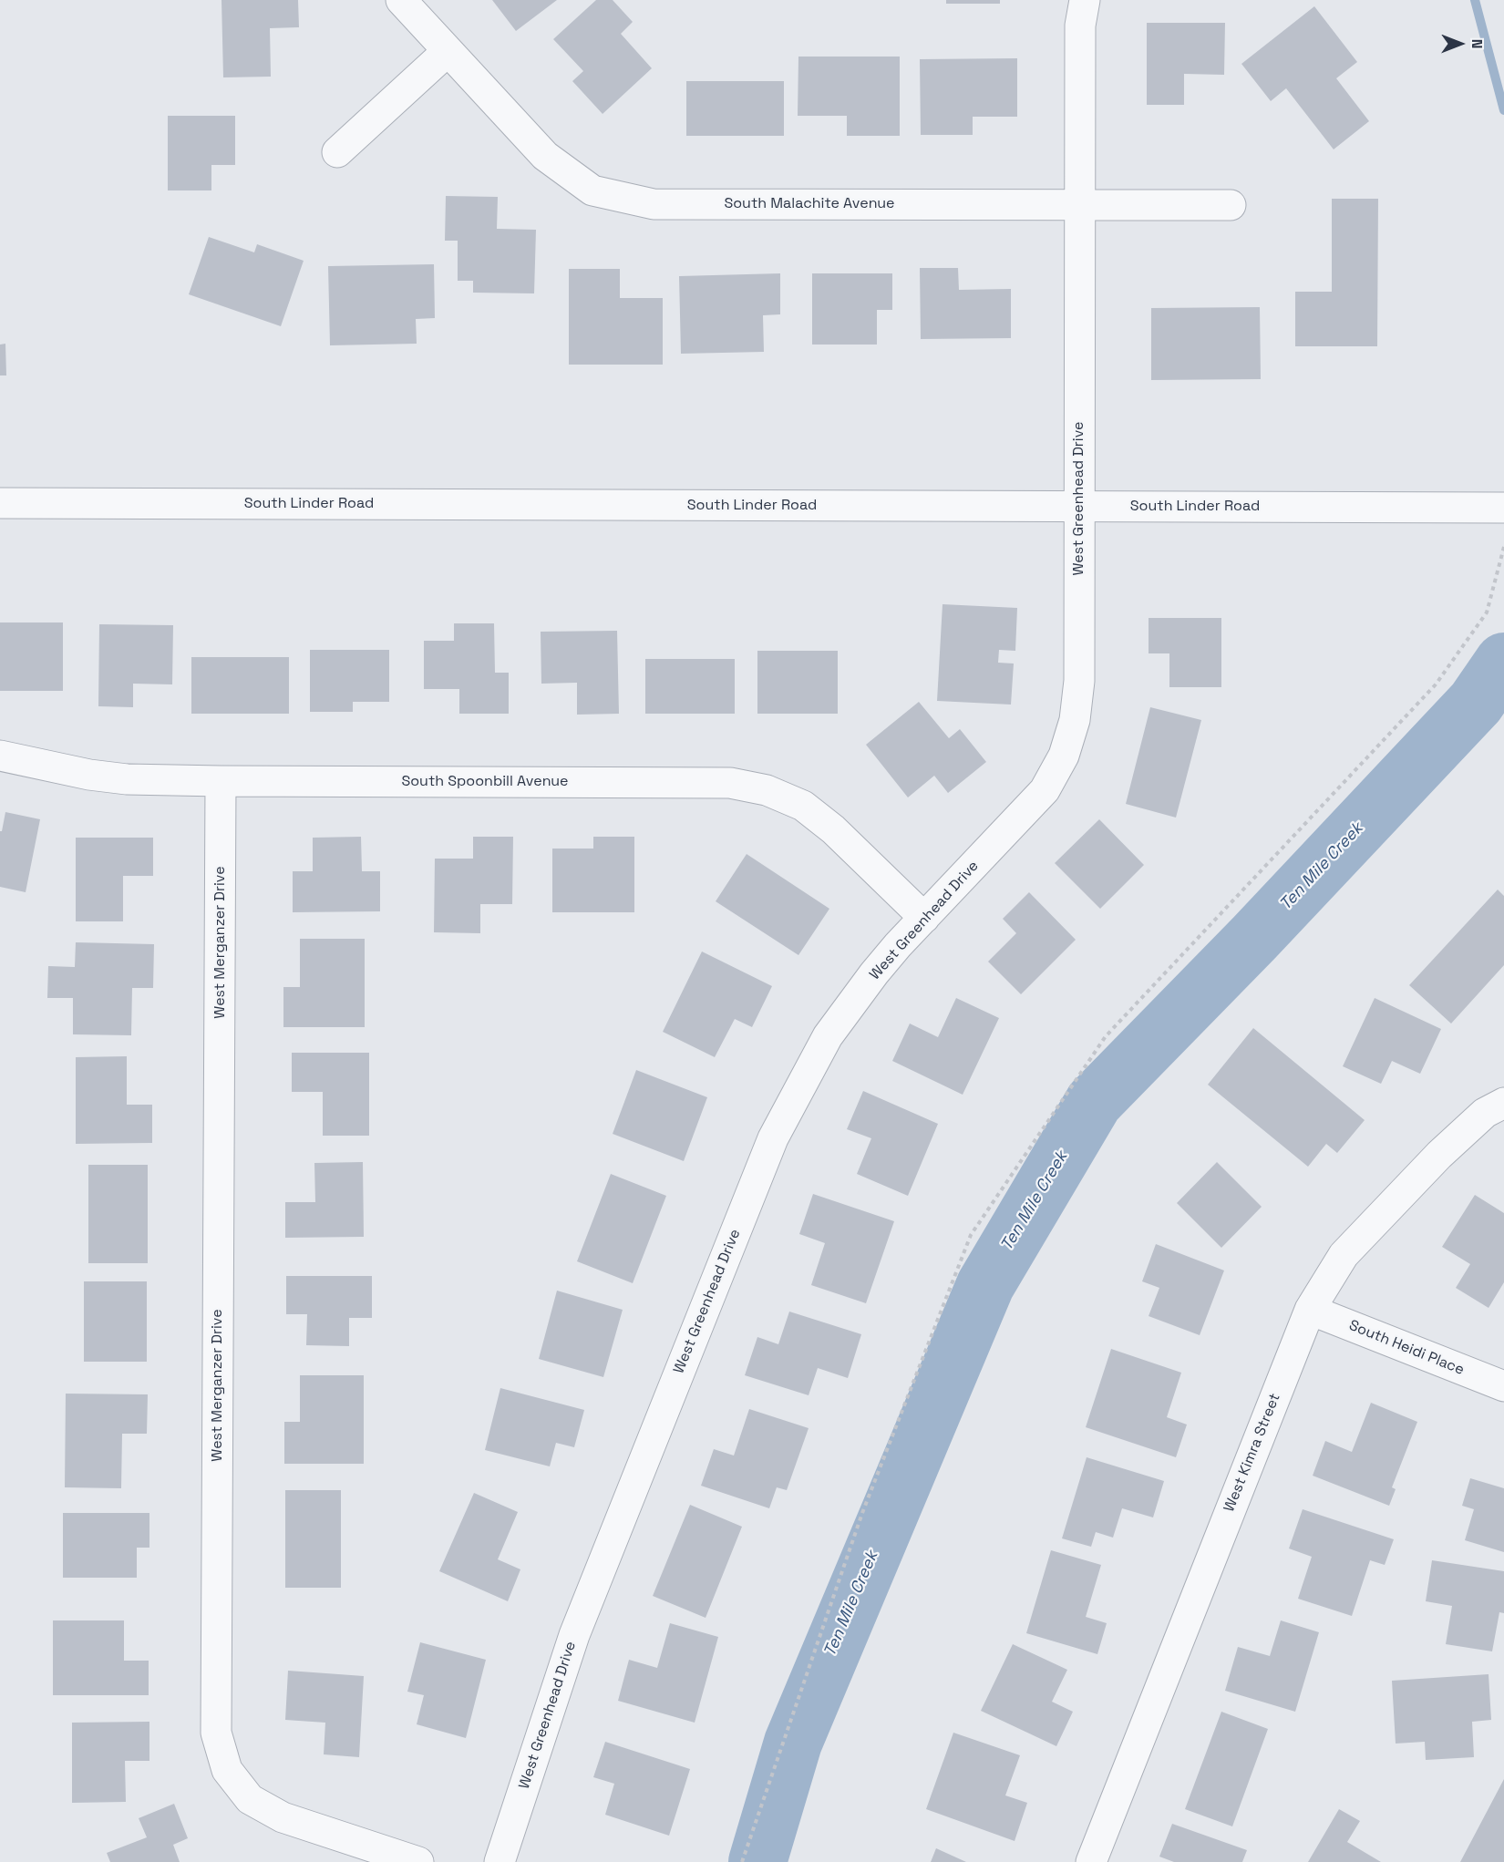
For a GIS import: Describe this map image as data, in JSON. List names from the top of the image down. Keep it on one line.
{"streets":{"street":["South Malachite Avenue","West Greenhead Drive","South Linder Road","South Spoonbill Avenue","West Merganzer Drive","South Heidi Place","West Kimra Street"]},"crossings":[["South Malachite Avenue","West Greenhead Drive"],["West Greenhead Drive","South Linder Road"],["West Greenhead Drive","South Spoonbill Avenue"],["South Spoonbill Avenue","West Merganzer Drive"],["South Heidi Place","West Kimra Street"]],"water":["Ten Mile Creek"],"north":"right"}
